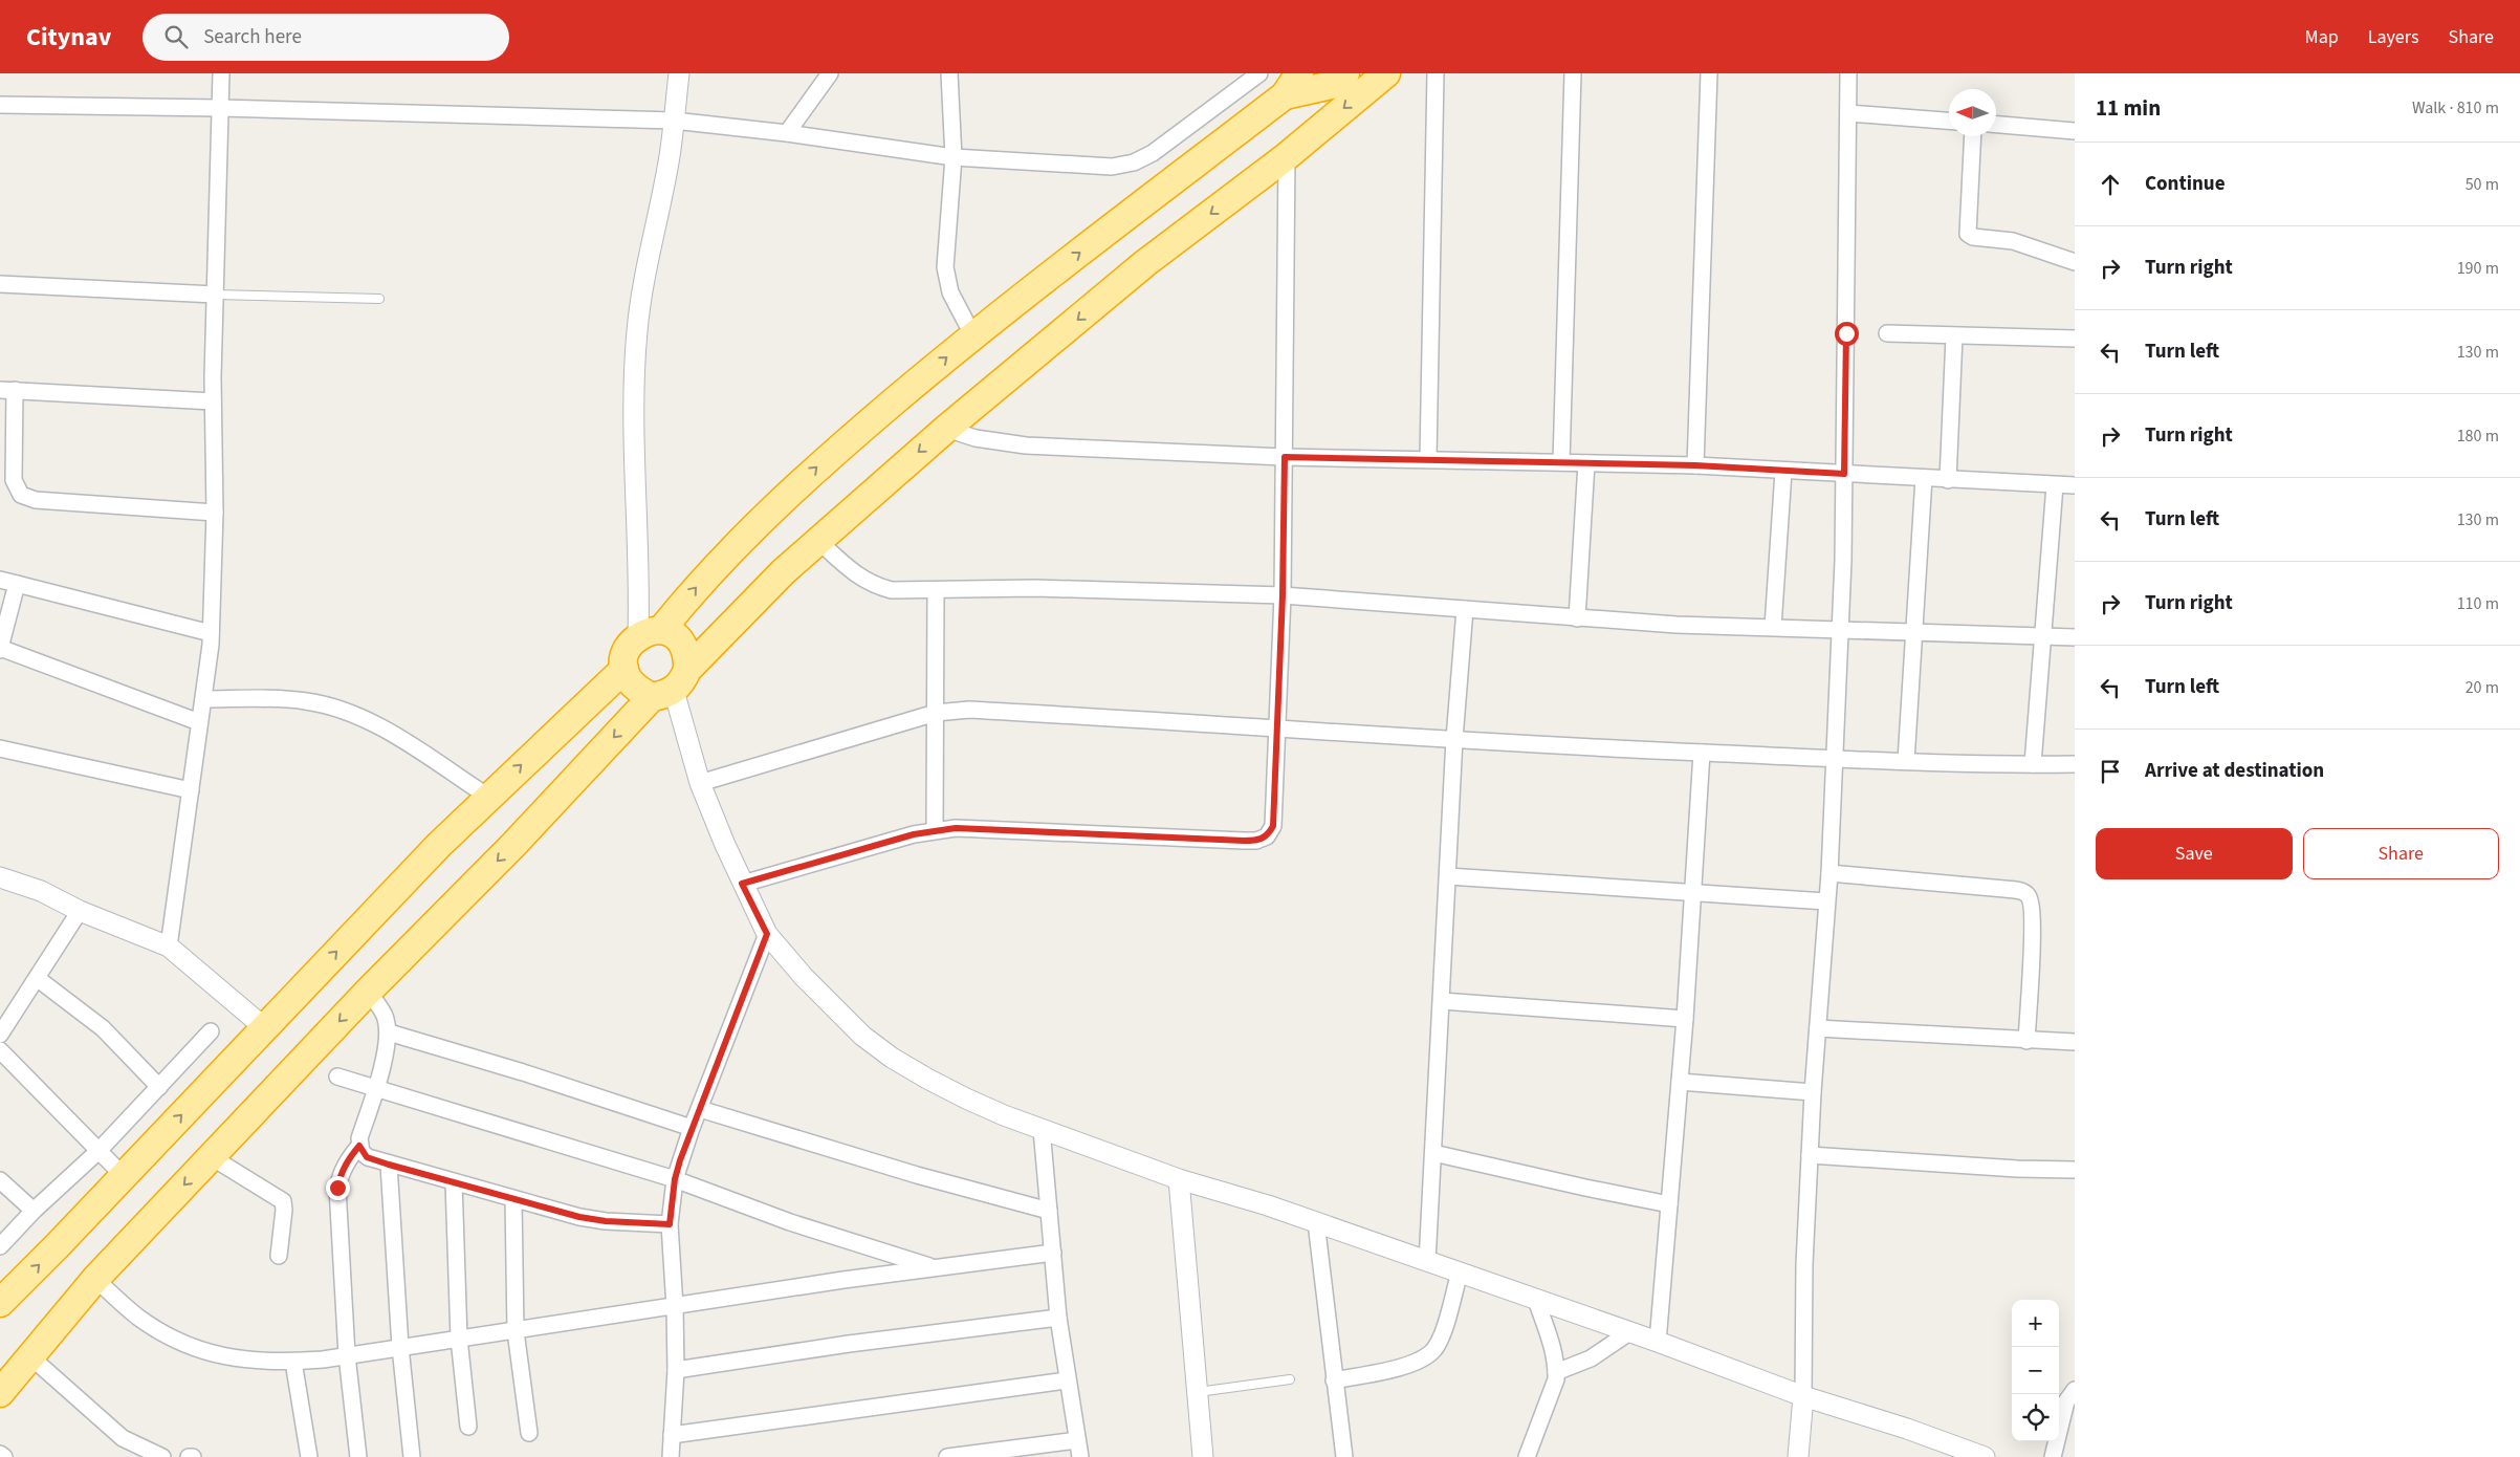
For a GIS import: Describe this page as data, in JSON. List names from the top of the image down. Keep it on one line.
{"north":"left","page":{"header":"Citynav","search":"Search here","nav":["Map","Layers","Share"],"heading":["11 min","Walk · 810 m"],"list":[["Continue","50 m"],["Turn right","190 m"],["Turn left","130 m"],["Turn right","180 m"],["Turn left","130 m"],["Turn right","110 m"],["Turn left","20 m"],"Arrive at destination"],"buttons":["Save","Share"],"map_buttons":["+","−"]}}
